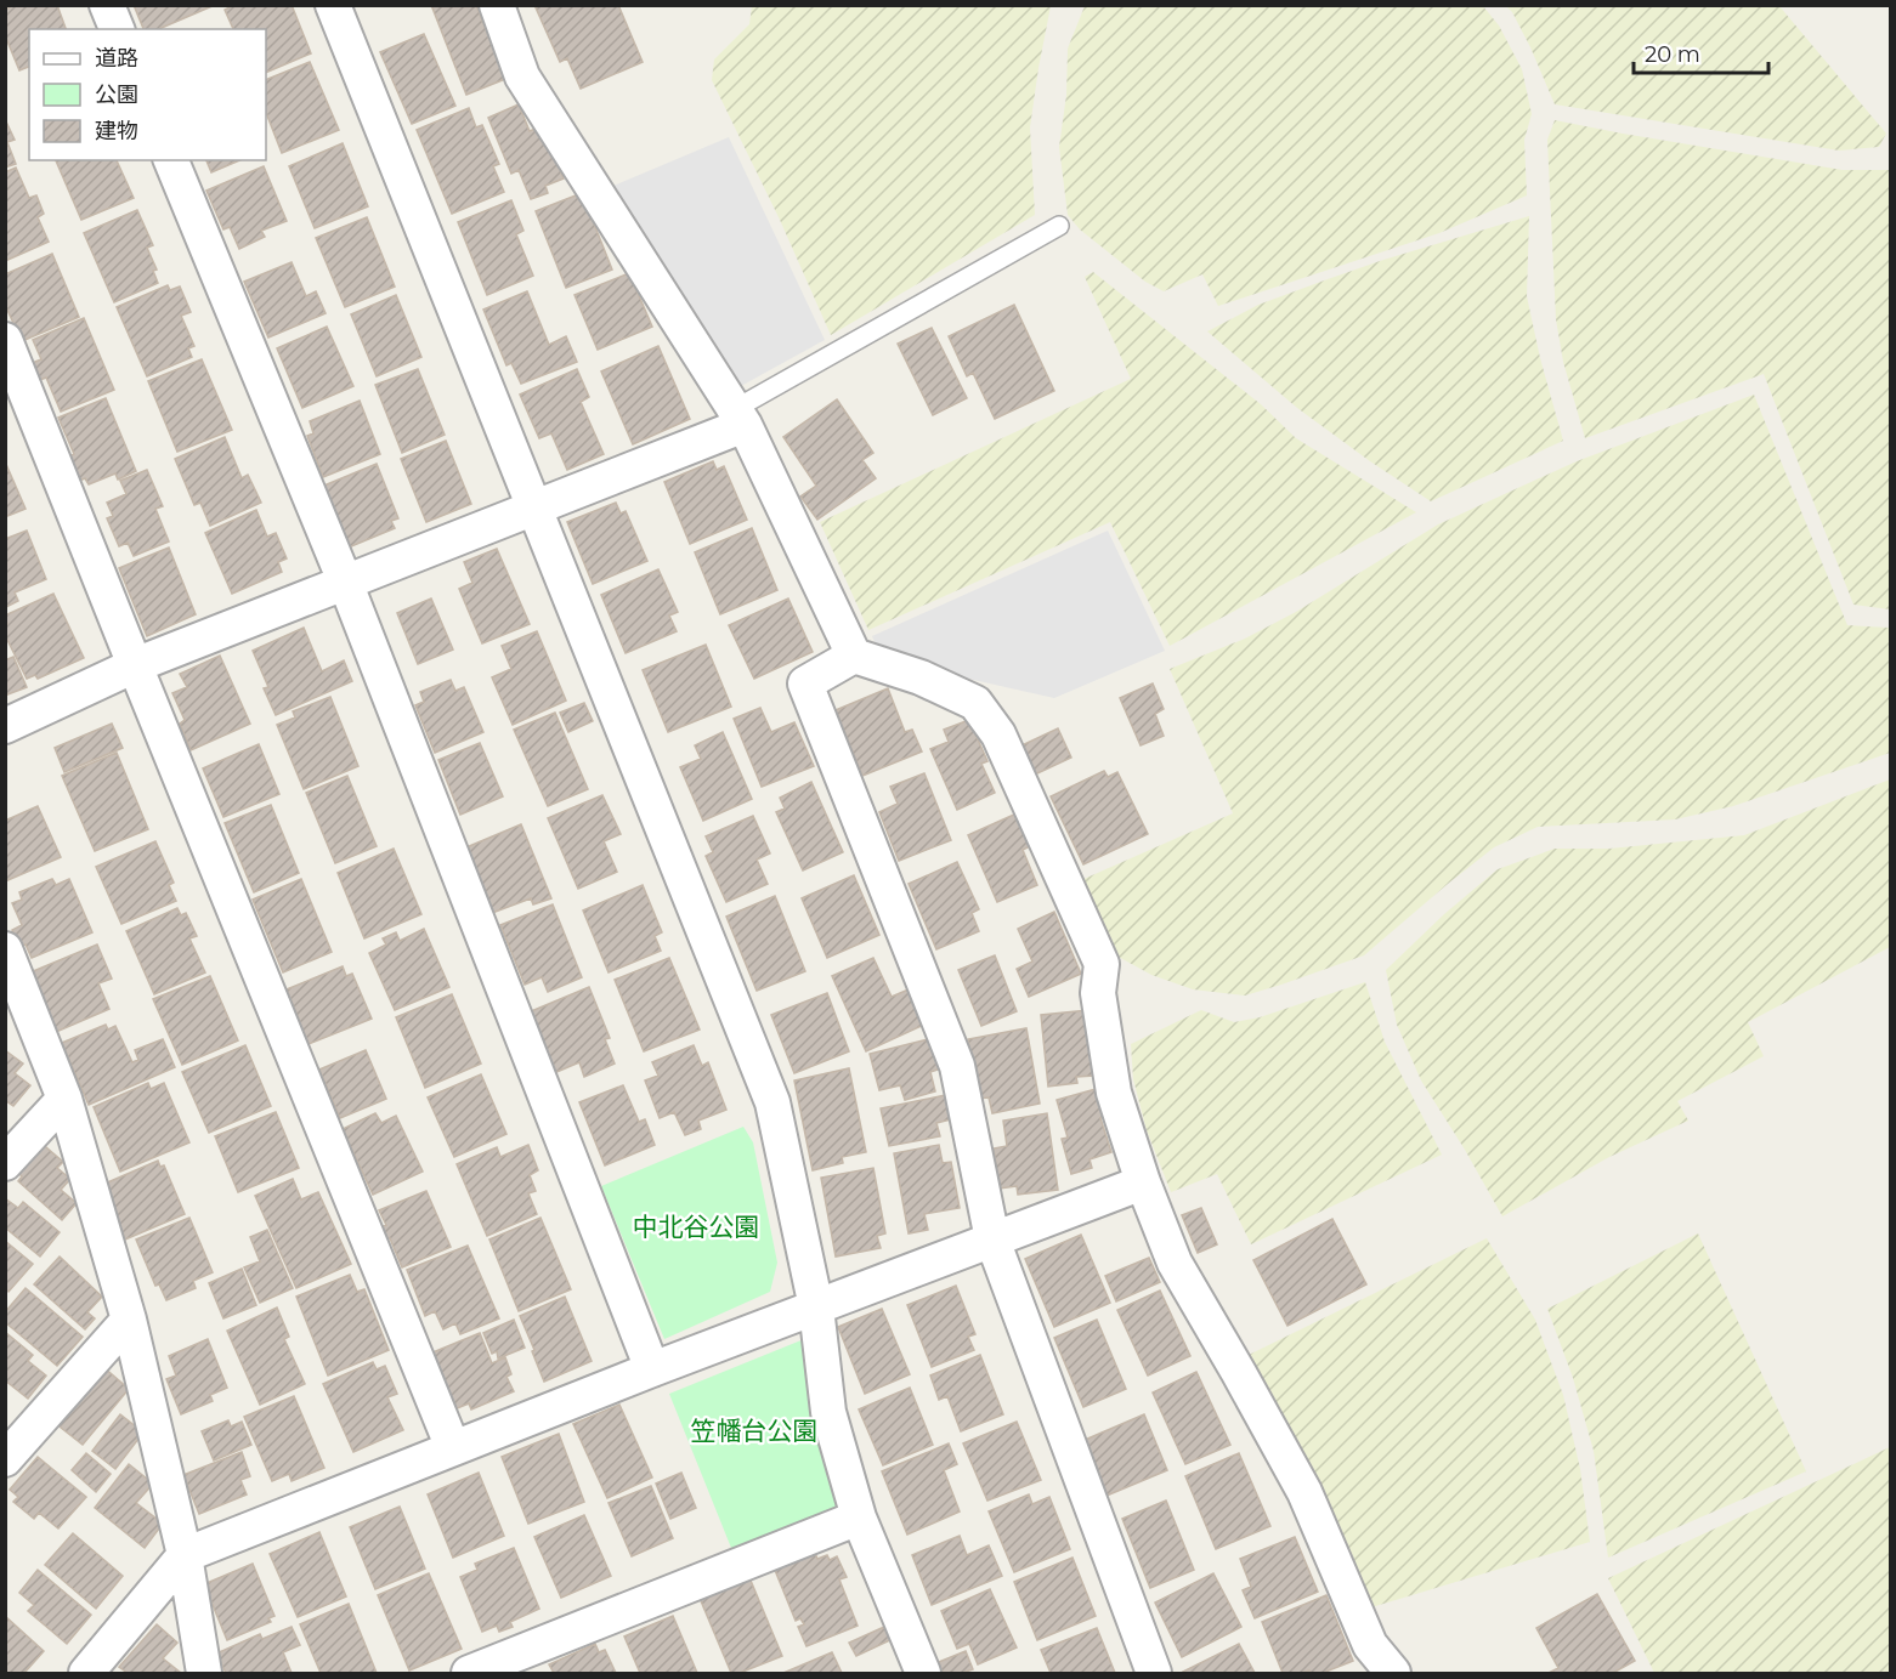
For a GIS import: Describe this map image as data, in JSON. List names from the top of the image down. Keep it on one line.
{"parks":["中北谷公園","笠幡台公園"],"legend":["道路","公園","建物"],"scale_bar":"20 m"}
